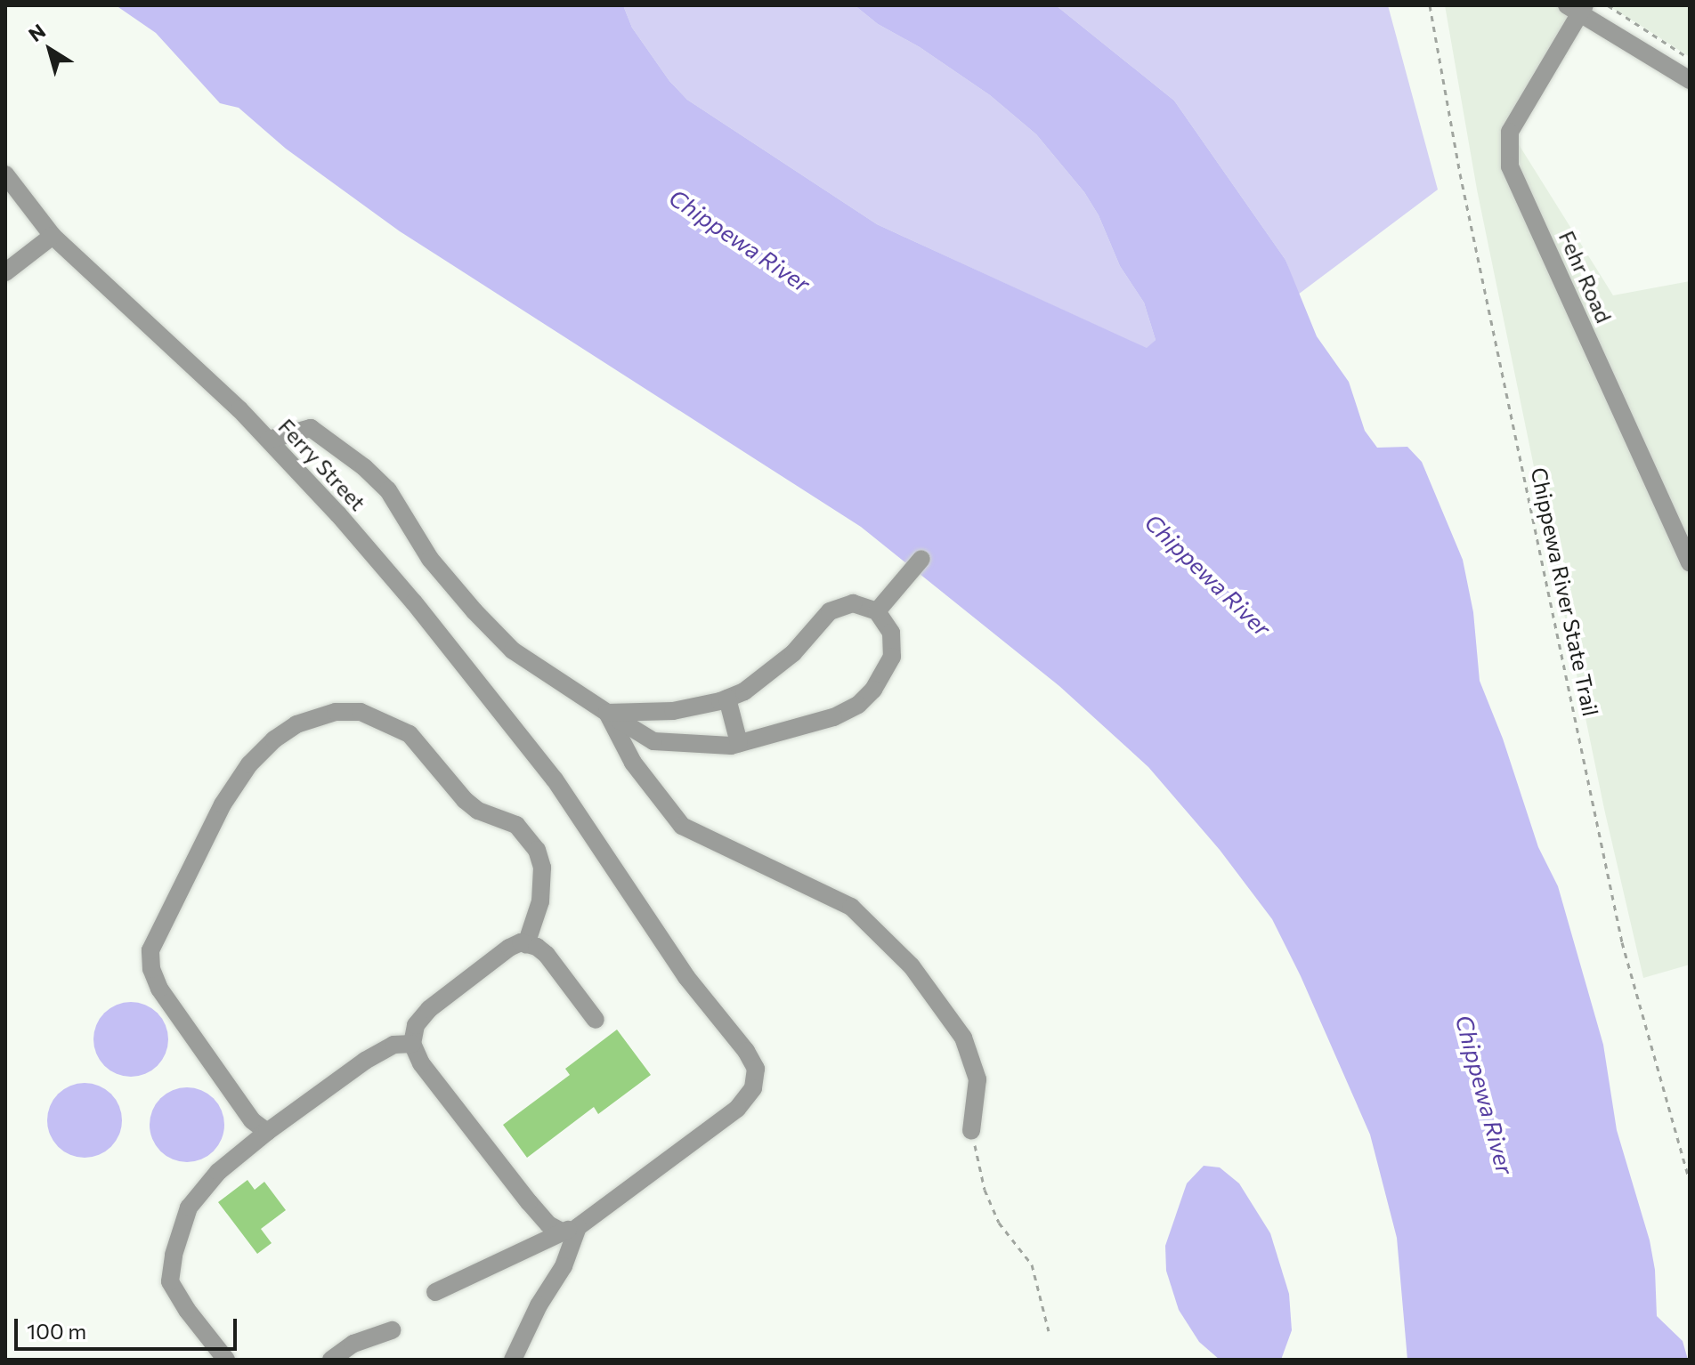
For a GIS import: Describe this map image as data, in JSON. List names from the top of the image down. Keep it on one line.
{"streets":{"street":["Fehr Road","Ferry Street"],"path":["Chippewa River State Trail"]},"water":["Chippewa River"],"scale_bar":"100 m","north":"top left"}
